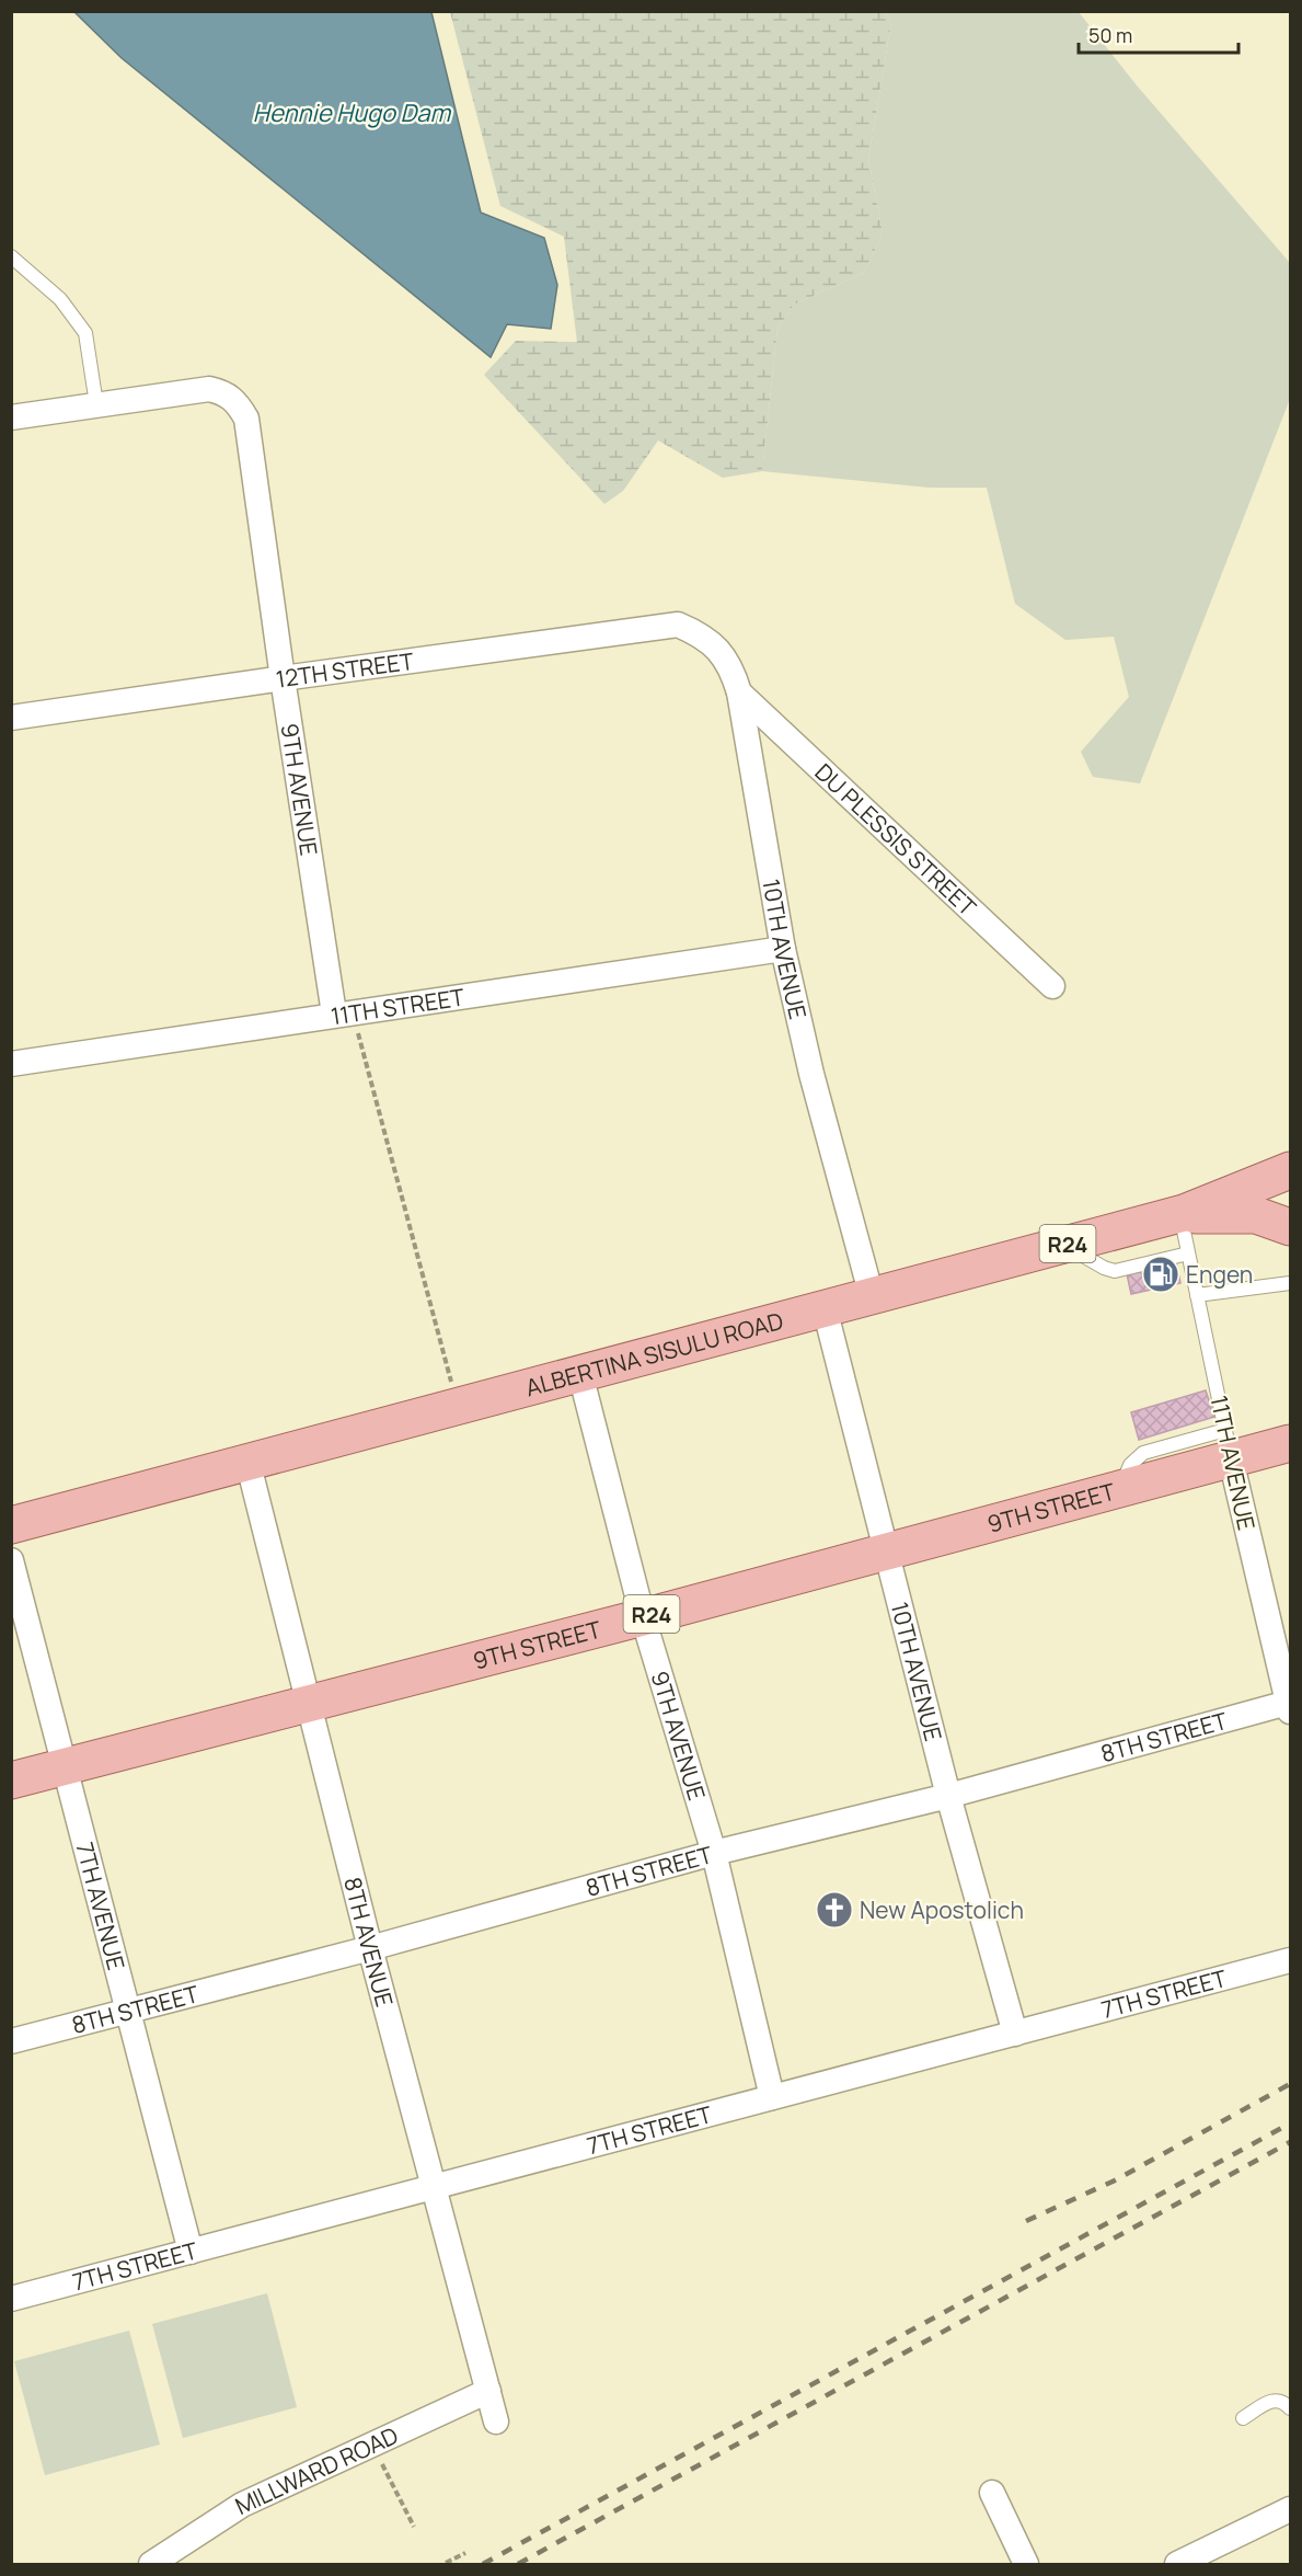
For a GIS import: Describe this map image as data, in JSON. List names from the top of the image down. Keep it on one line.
{"streets":{"main road":["R24","ALBERTINA SISULU ROAD","9TH STREET"],"street":["12TH STREET","9TH AVENUE","DU PLESSIS STREET","10TH AVENUE","11TH STREET","11TH AVENUE","8TH STREET","7TH AVENUE","8TH AVENUE","7TH STREET","MILLWARD ROAD"]},"crossings":[["12TH STREET","9TH AVENUE"],["12TH STREET","10TH AVENUE"],["9TH AVENUE","11TH STREET"],["9TH AVENUE","ALBERTINA SISULU ROAD"],["9TH AVENUE","9TH STREET"],["9TH AVENUE","8TH STREET"],["9TH AVENUE","7TH STREET"],["DU PLESSIS STREET","10TH AVENUE"],["10TH AVENUE","11TH STREET"],["10TH AVENUE","ALBERTINA SISULU ROAD"],["10TH AVENUE","9TH STREET"],["10TH AVENUE","8TH STREET"],["10TH AVENUE","7TH STREET"],["ALBERTINA SISULU ROAD","11TH AVENUE"],["ALBERTINA SISULU ROAD","8TH AVENUE"],["11TH AVENUE","9TH STREET"],["11TH AVENUE","8TH STREET"],["9TH STREET","7TH AVENUE"],["9TH STREET","8TH AVENUE"],["8TH STREET","7TH AVENUE"],["8TH STREET","8TH AVENUE"],["7TH AVENUE","7TH STREET"],["8TH AVENUE","7TH STREET"],["8TH AVENUE","MILLWARD ROAD"]],"water":["Hennie Hugo Dam"],"places":{"fuel station":["Engen"],"church":["New Apostolich"]},"scale_bar":"50 m"}
